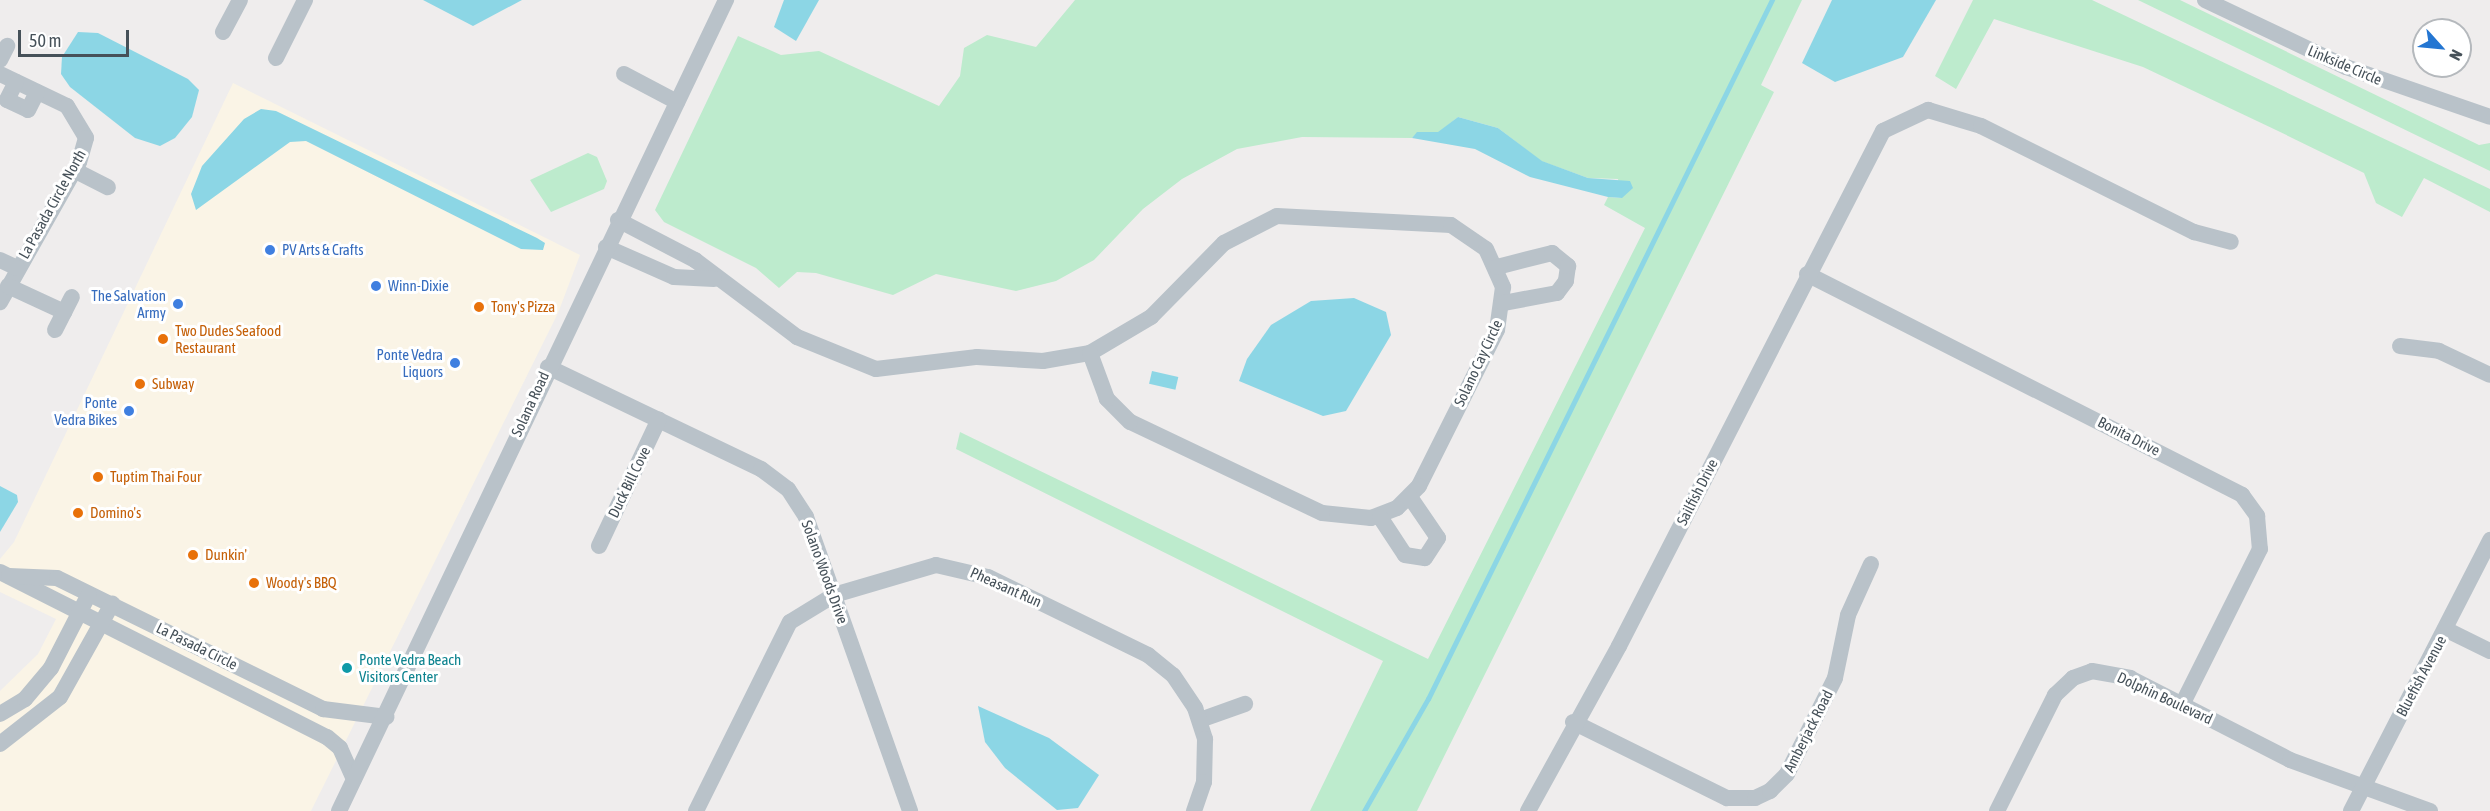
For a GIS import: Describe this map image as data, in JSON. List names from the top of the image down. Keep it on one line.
{"streets":{"street":["Linkside Circle","La Pasada Circle North","Solano Cay Circle","Solana Road","Bonita Drive","Duck Bill Cove","Sailfish Drive","Solano Woods Drive","Pheasant Run","La Pasada Circle","Bluefish Avenue","Dolphin Boulevard","Amberjack Road"]},"crossings":[["Solano Cay Circle","Solana Road"],["Solana Road","Solano Woods Drive"],["Solana Road","La Pasada Circle"],["Bonita Drive","Sailfish Drive"],["Bonita Drive","Dolphin Boulevard"],["Duck Bill Cove","Solano Woods Drive"],["Sailfish Drive","Amberjack Road"],["Solano Woods Drive","Pheasant Run"],["Bluefish Avenue","Dolphin Boulevard"]],"places":["PV Arts & Crafts","Winn-Dixie","The Salvation Army","Tony's Pizza","Two Dudes Seafood Restaurant","Ponte Vedra Liquors","Subway","Ponte Vedra Bikes","Tuptim Thai Four","Domino's","Dunkin'","Woody's BBQ","Ponte Vedra Beach Visitors Center"],"scale_bar":"50 m","north":"bottom right"}
